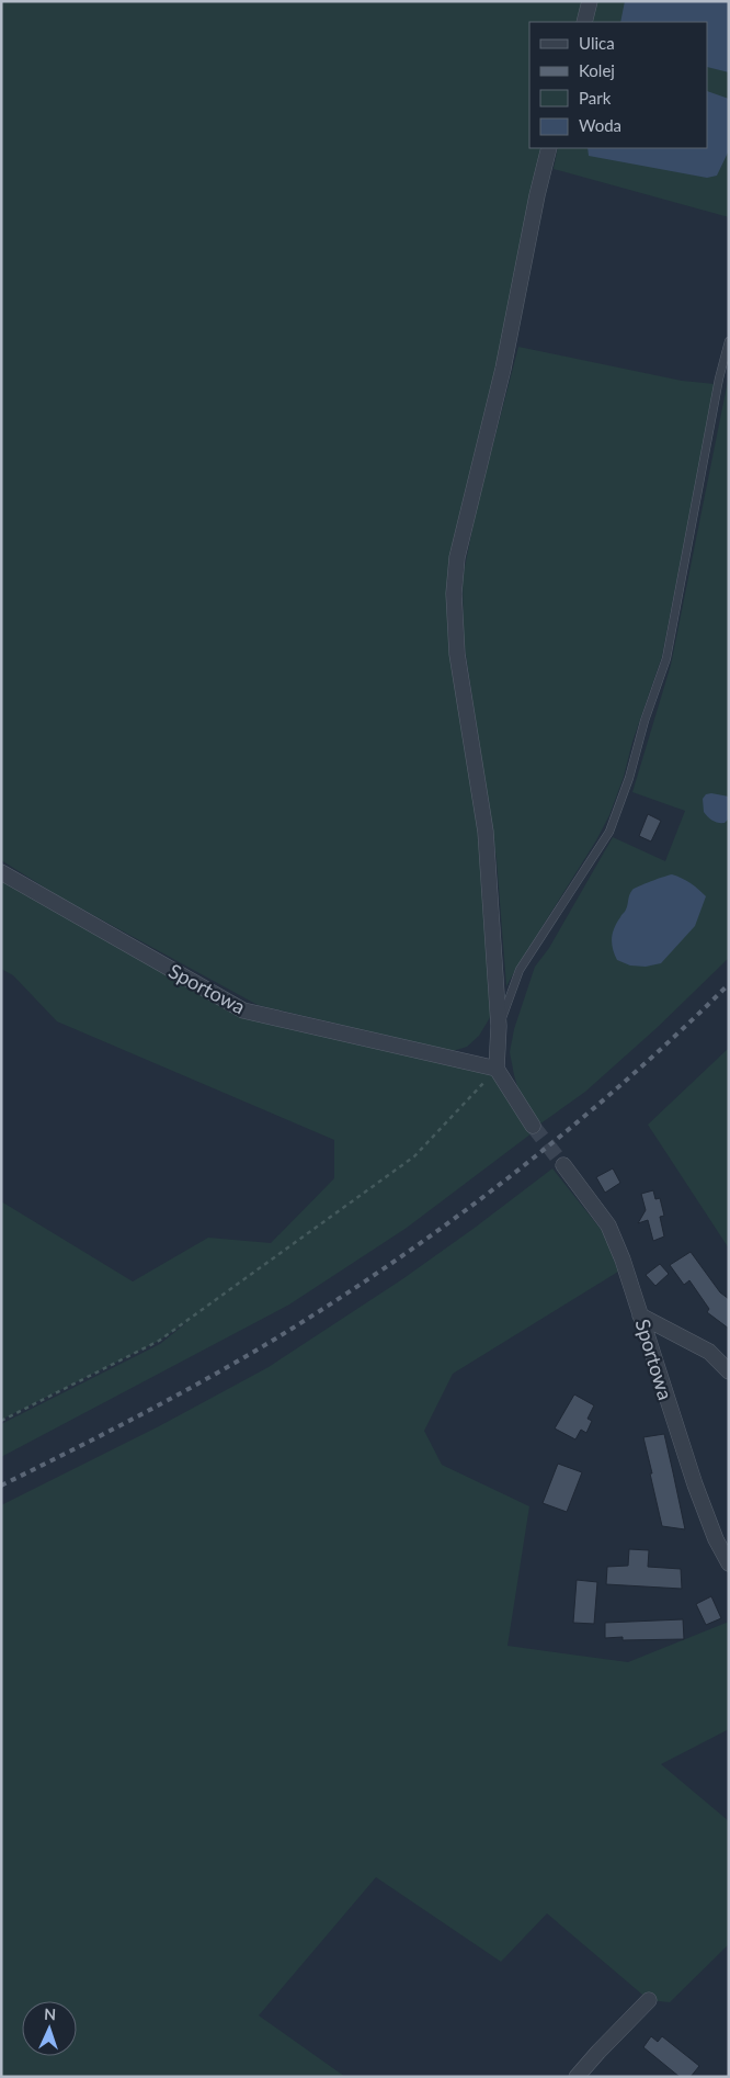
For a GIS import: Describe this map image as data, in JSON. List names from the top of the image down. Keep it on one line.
{"streets":{"street":["Sportowa"]},"legend":["Ulica","Kolej","Park","Woda"],"north":"top"}
